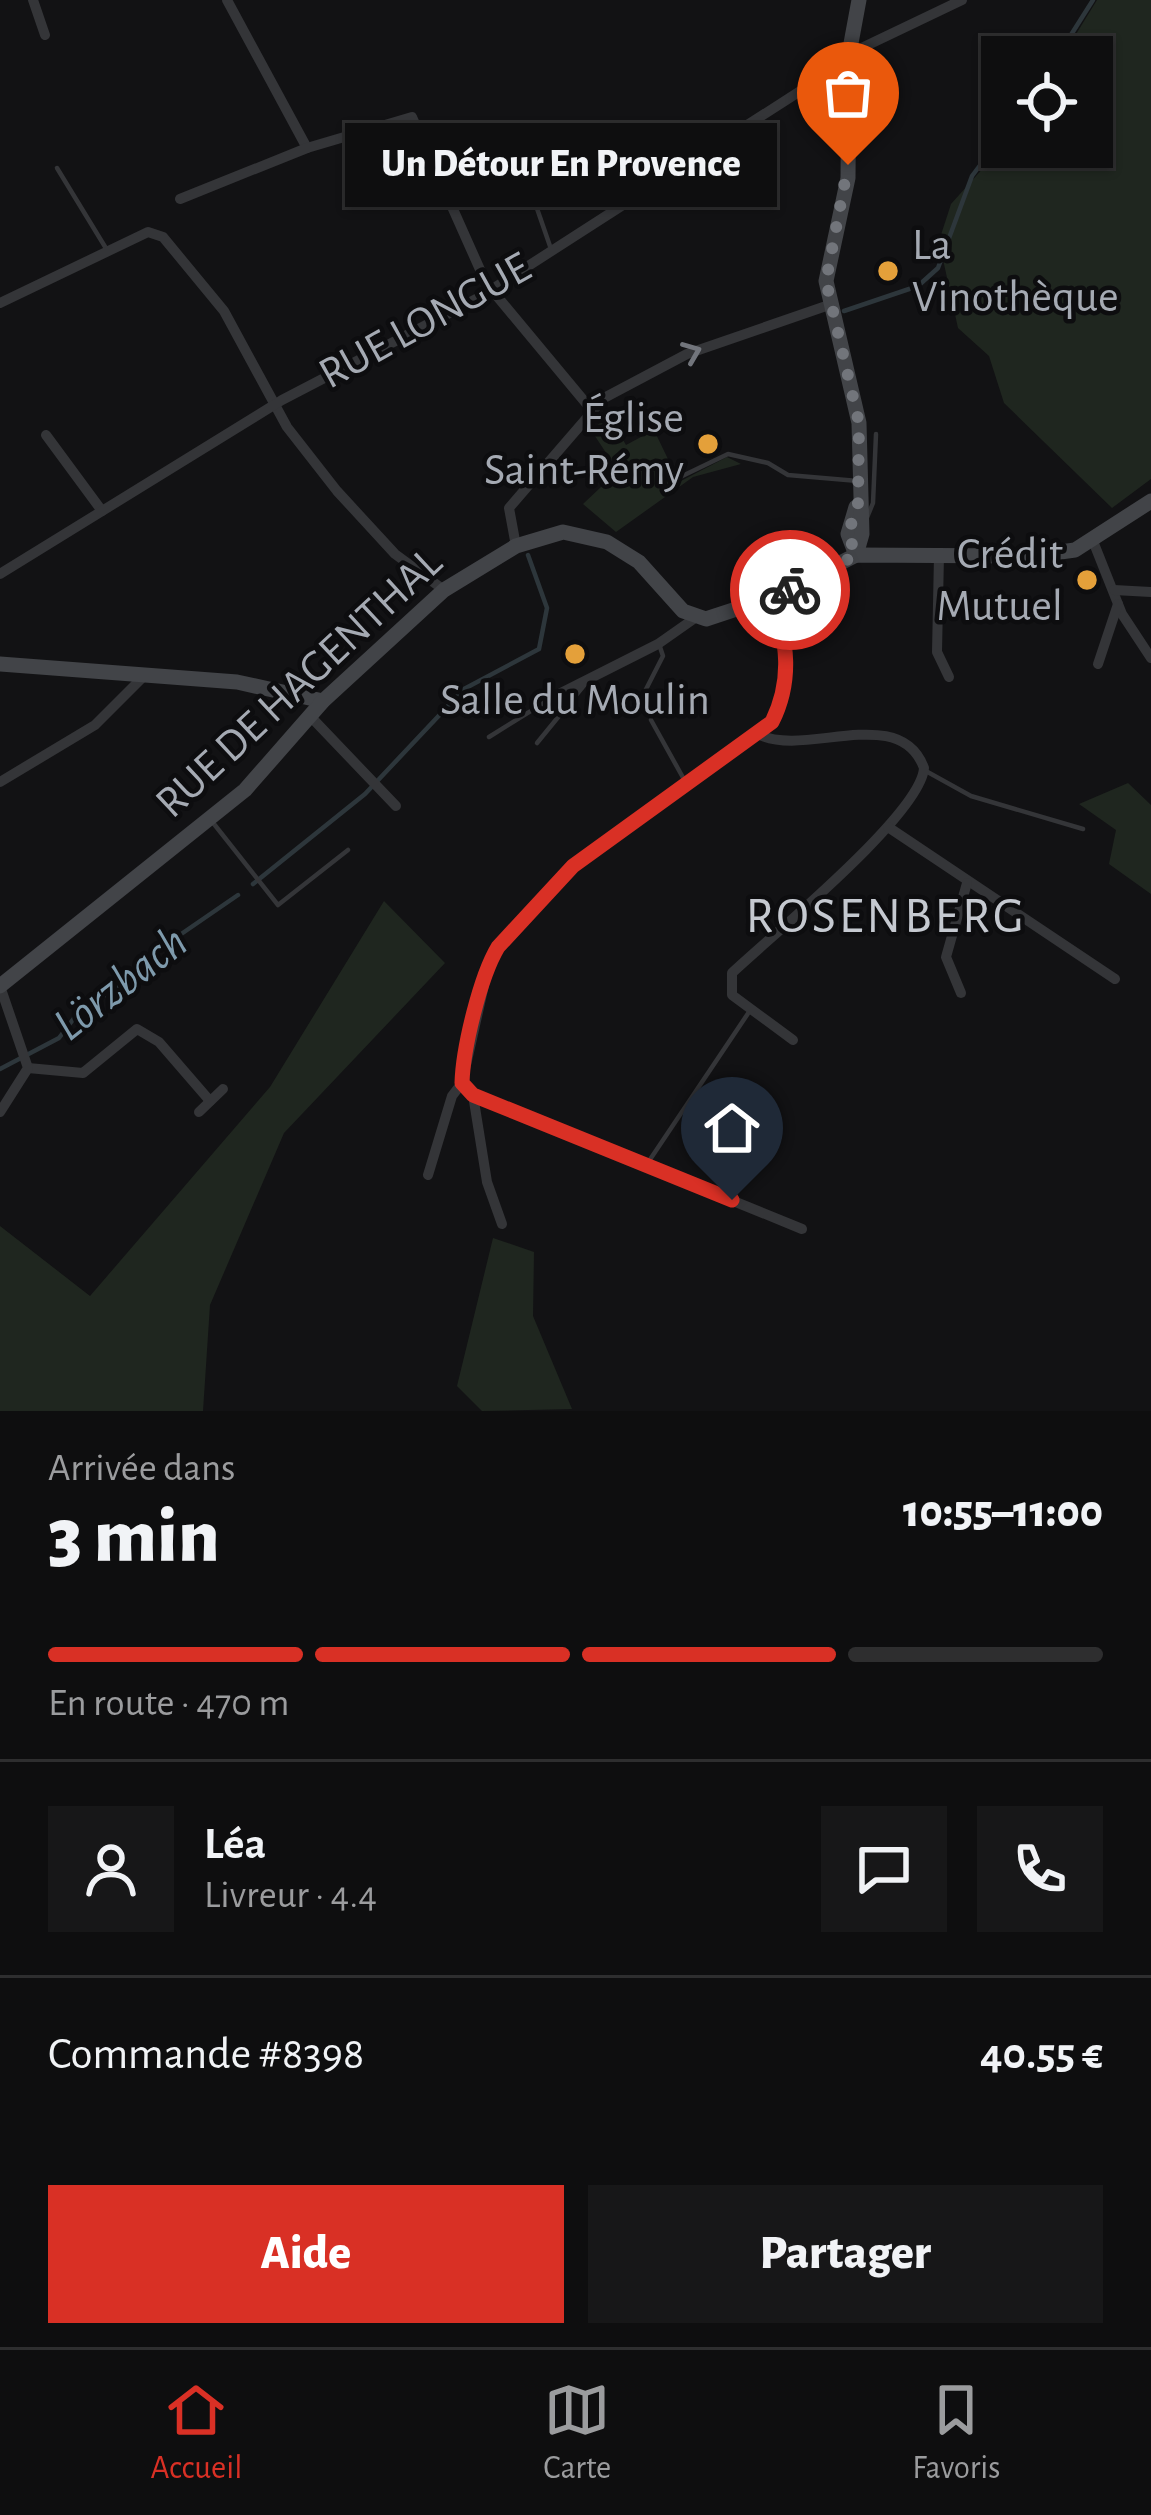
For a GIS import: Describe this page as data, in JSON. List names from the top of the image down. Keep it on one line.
{"streets":{"main road":["RUE DE HAGENTHAL"],"street":["RUE LONGUE"]},"districts":["ROSENBERG"],"water":["Lörzbach"],"places":["Un Détour En Provence","La Vinothèque","Église Saint-Rémy","Crédit Mutuel","Salle du Moulin"],"page":{"bubble":"Un Détour En Provence","heading":["3 min","Arrivée dans","10:55–11:00"],"panel":["Léa","Livreur · 4.4","Commande #8398","40.55 €"],"bar":"En route · 470 m","buttons":["Aide","Partager"],"tabs":["Accueil","Carte","Favoris"]}}
